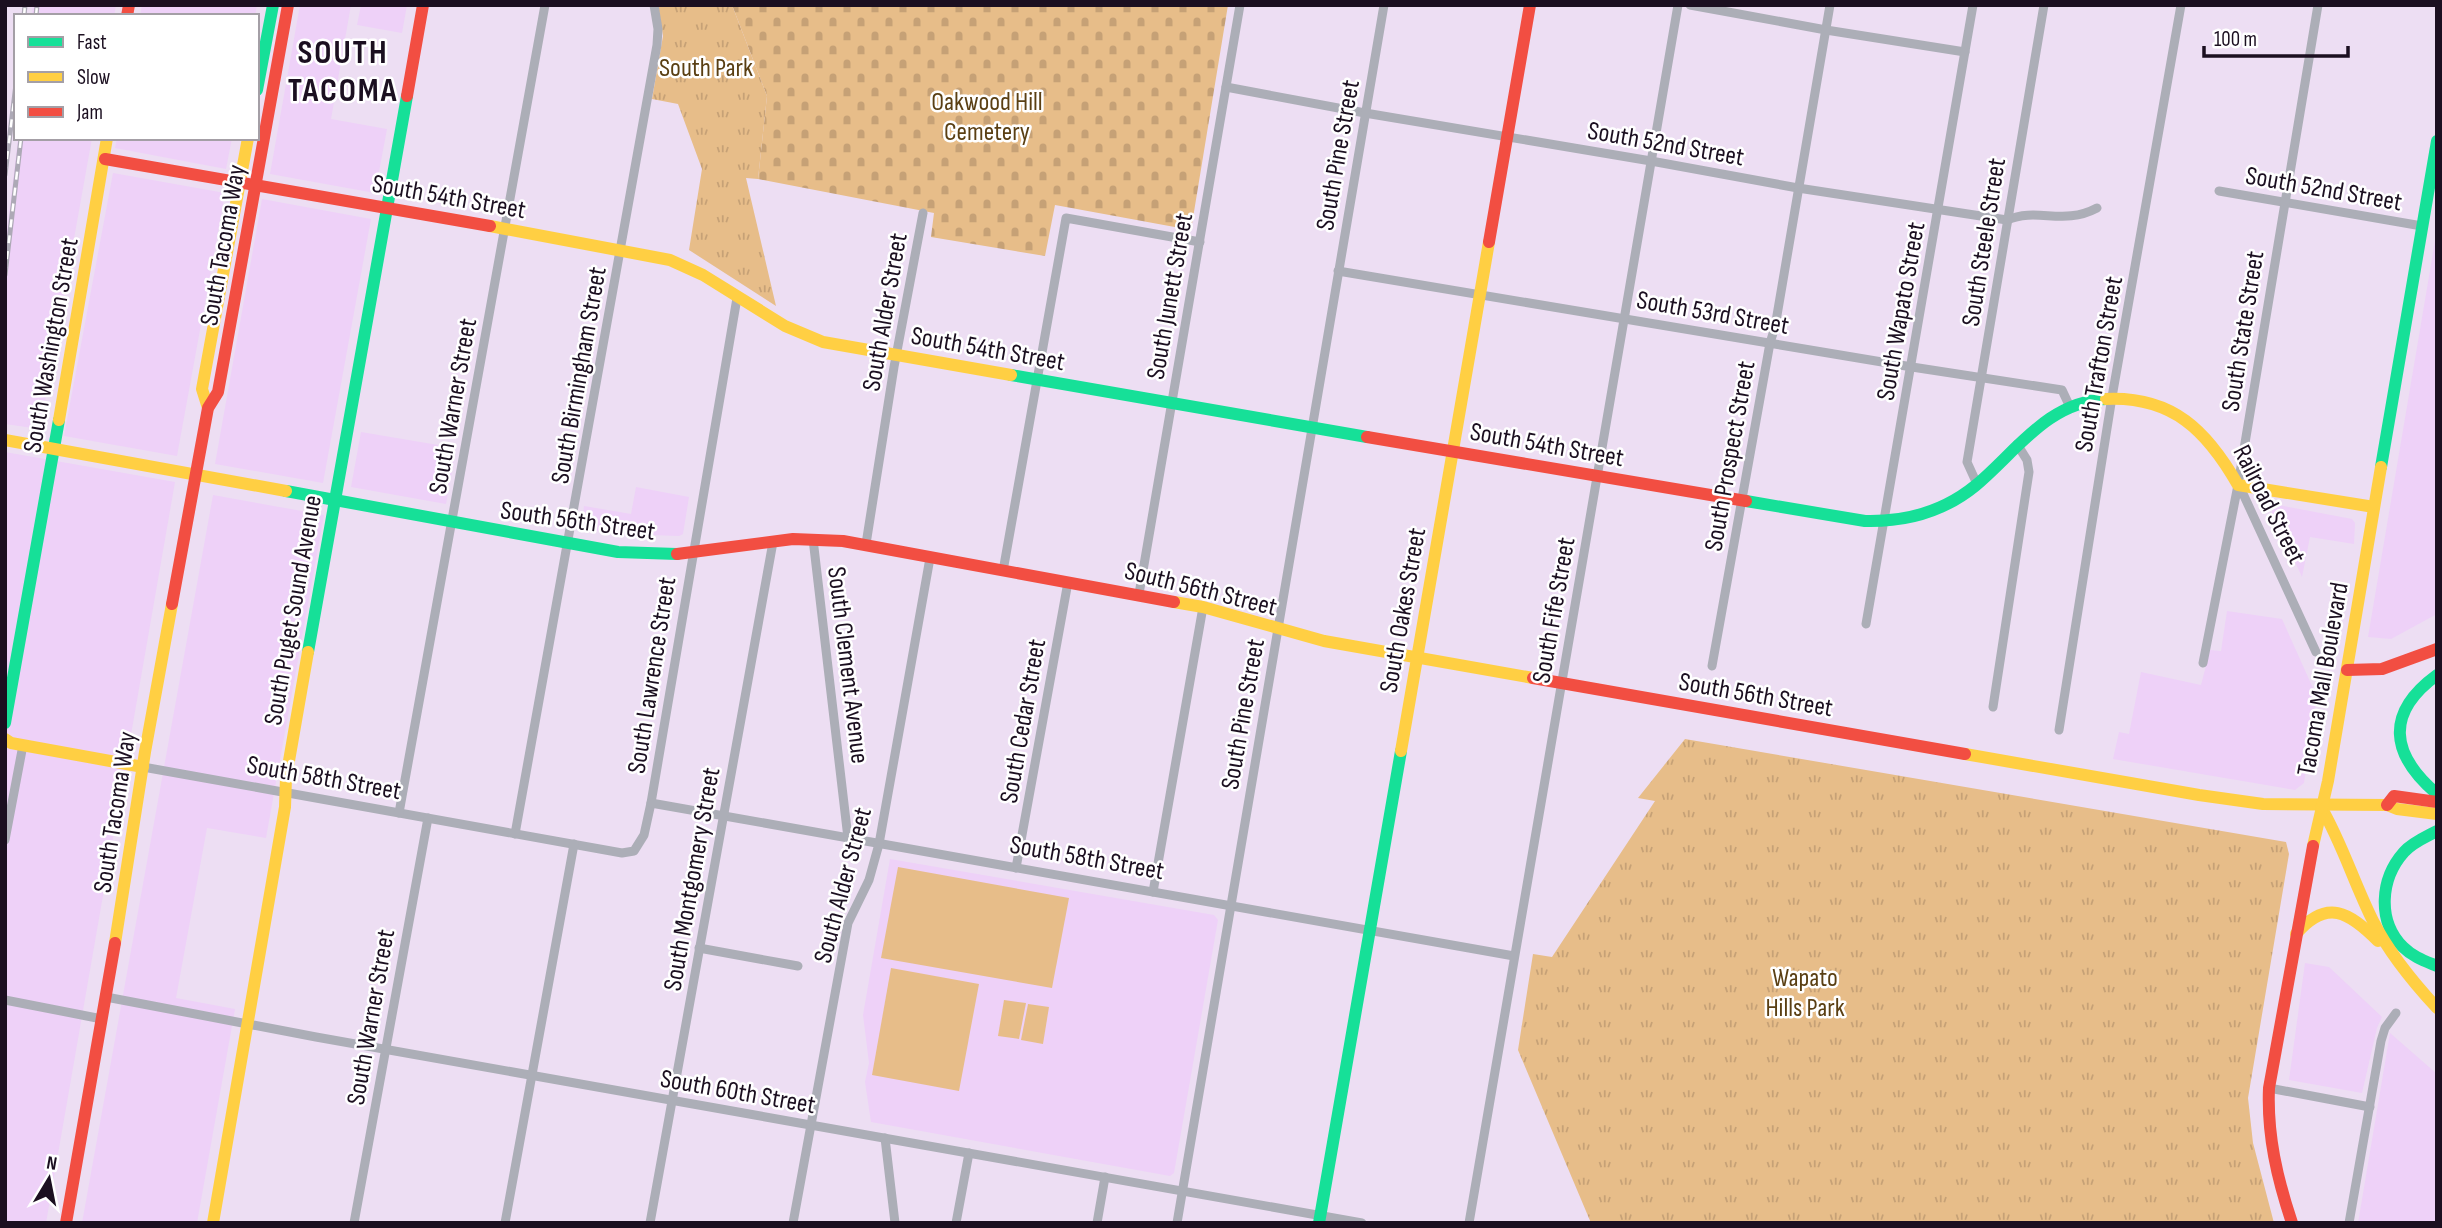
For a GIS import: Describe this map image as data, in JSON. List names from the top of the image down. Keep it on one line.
{"streets":{"main road":["South 54th Street","South Tacoma Way","South Washington Street","Railroad Street","South 56th Street","South Puget Sound Avenue","South Oakes Street","Tacoma Mall Boulevard","South 58th Street"],"street":["South 52nd Street","South Pine Street","South Steele Street","South Junett Street","South Wapato Street","South Alder Street","South 53rd Street","South State Street","South Trafton Street","South Birmingham Street","South Warner Street","South Prospect Street","South Fife Street","South Clement Avenue","South Lawrence Street","South Cedar Street","South Montgomery Street","South 60th Street"]},"crossings":[["South 52nd Street","South Pine Street"],["South 52nd Street","South Steele Street"],["South 52nd Street","South Junett Street"],["South 52nd Street","South Wapato Street"],["South 52nd Street","South State Street"],["South 52nd Street","South Prospect Street"],["South 52nd Street","South Oakes Street"],["South 52nd Street","South Fife Street"],["South 52nd Street","Tacoma Mall Boulevard"],["South Pine Street","South 54th Street"],["South Pine Street","South 53rd Street"],["South Pine Street","South 56th Street"],["South Pine Street","South 58th Street"],["South Pine Street","South 60th Street"],["South 54th Street","South Tacoma Way"],["South 54th Street","South Junett Street"],["South 54th Street","South Wapato Street"],["South 54th Street","South Alder Street"],["South 54th Street","South Washington Street"],["South 54th Street","South Birmingham Street"],["South 54th Street","South Warner Street"],["South 54th Street","South Prospect Street"],["South 54th Street","South Puget Sound Avenue"],["South 54th Street","South Oakes Street"],["South 54th Street","South Fife Street"],["South 54th Street","South Lawrence Street"],["South Steele Street","South 53rd Street"],["South Tacoma Way","South 56th Street"],["South Tacoma Way","South 58th Street"],["South Tacoma Way","South 60th Street"],["South Junett Street","South 56th Street"],["South Wapato Street","South 53rd Street"],["South Alder Street","South 56th Street"],["South Alder Street","South 58th Street"],["South Alder Street","South 60th Street"],["South 53rd Street","South Prospect Street"],["South 53rd Street","Railroad Street"],["South 53rd Street","South Oakes Street"],["South 53rd Street","South Fife Street"],["South State Street","Railroad Street"],["South Washington Street","South 56th Street"],["South Trafton Street","Railroad Street"],["South Birmingham Street","South 56th Street"],["South Birmingham Street","South 58th Street"],["South Warner Street","South 56th Street"],["South Warner Street","South 58th Street"],["South Warner Street","South 60th Street"],["South 56th Street","South Puget Sound Avenue"],["South 56th Street","South Oakes Street"],["South 56th Street","South Fife Street"],["South 56th Street","South Clement Avenue"],["South 56th Street","South Lawrence Street"],["South 56th Street","Tacoma Mall Boulevard"],["South 56th Street","South Cedar Street"],["South 56th Street","South Montgomery Street"],["South Puget Sound Avenue","South 58th Street"],["South Puget Sound Avenue","South 60th Street"],["South Oakes Street","South 58th Street"],["South Oakes Street","South 60th Street"],["South Fife Street","South 58th Street"],["South Clement Avenue","South 58th Street"],["South Lawrence Street","South 58th Street"],["South Cedar Street","South 58th Street"],["South 58th Street","South Montgomery Street"],["South Montgomery Street","South 60th Street"]],"districts":["SOUTH TACOMA"],"parks":["South Park","Oakwood Hill Cemetery","Wapato Hills Park"],"legend":["Fast","Slow","Jam"],"scale_bar":"100 m","north":"top"}
